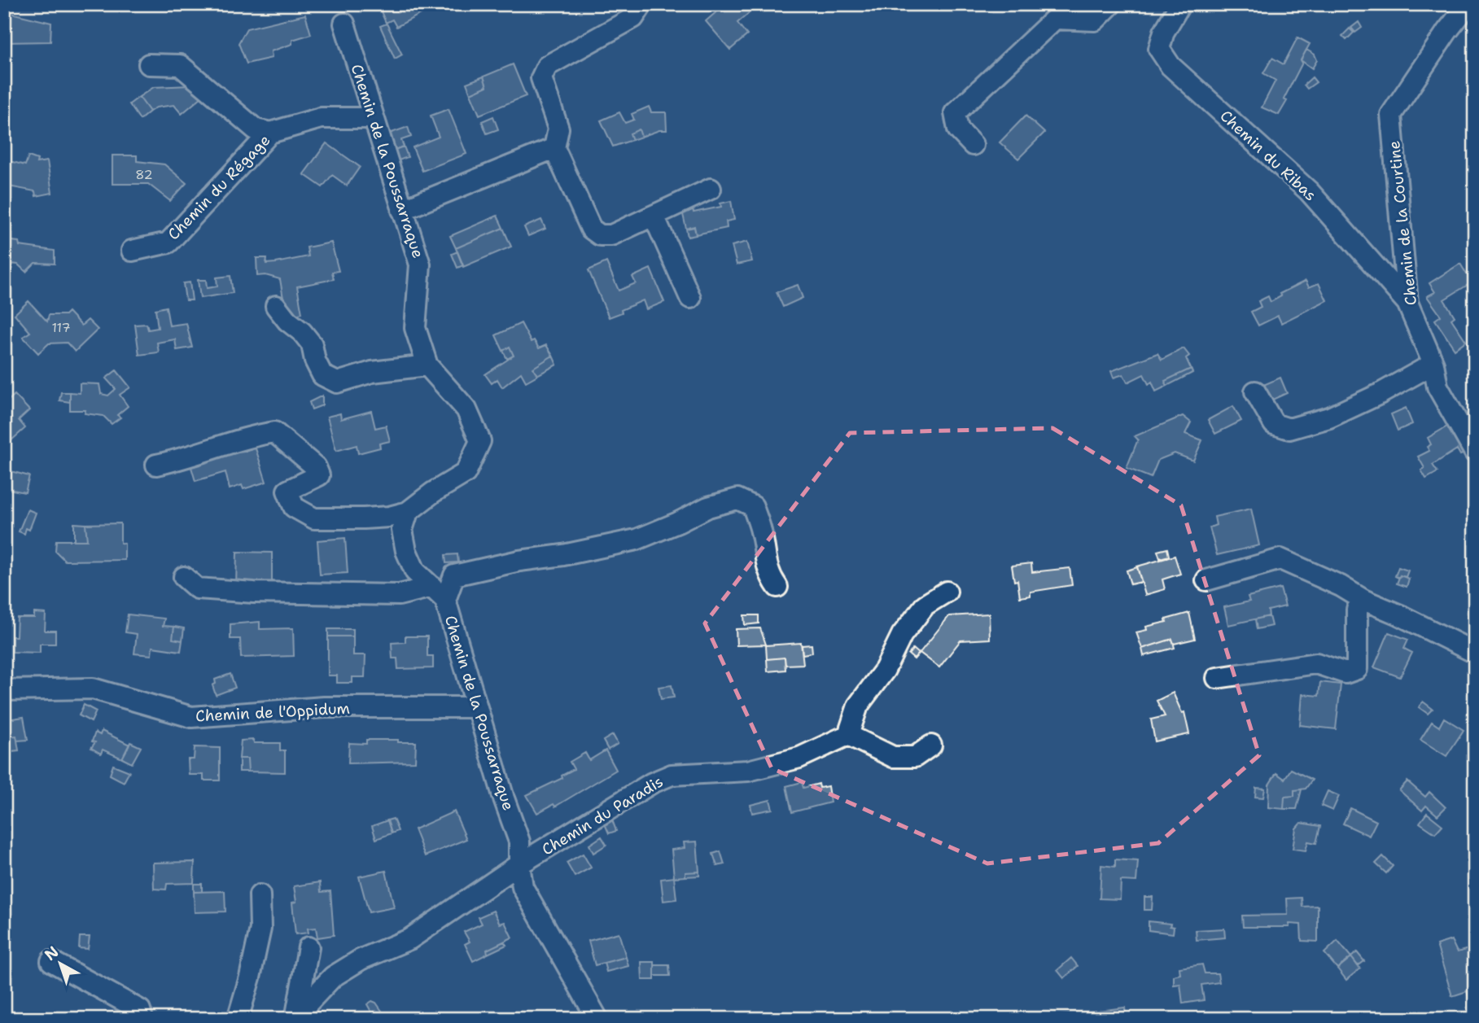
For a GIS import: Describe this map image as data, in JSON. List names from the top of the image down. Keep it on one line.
{"streets":{"street":["Chemin du Ribas","Chemin de la Poussarraque","Chemin du Régage","Chemin de la Courtine","Chemin de l'Oppidum","Chemin du Paradis"]},"crossings":[["Chemin du Ribas","Chemin de la Courtine"],["Chemin de la Poussarraque","Chemin du Régage"],["Chemin de la Poussarraque","Chemin de l'Oppidum"],["Chemin de la Poussarraque","Chemin du Paradis"]],"house_numbers":["82","117"],"north":"top left"}
